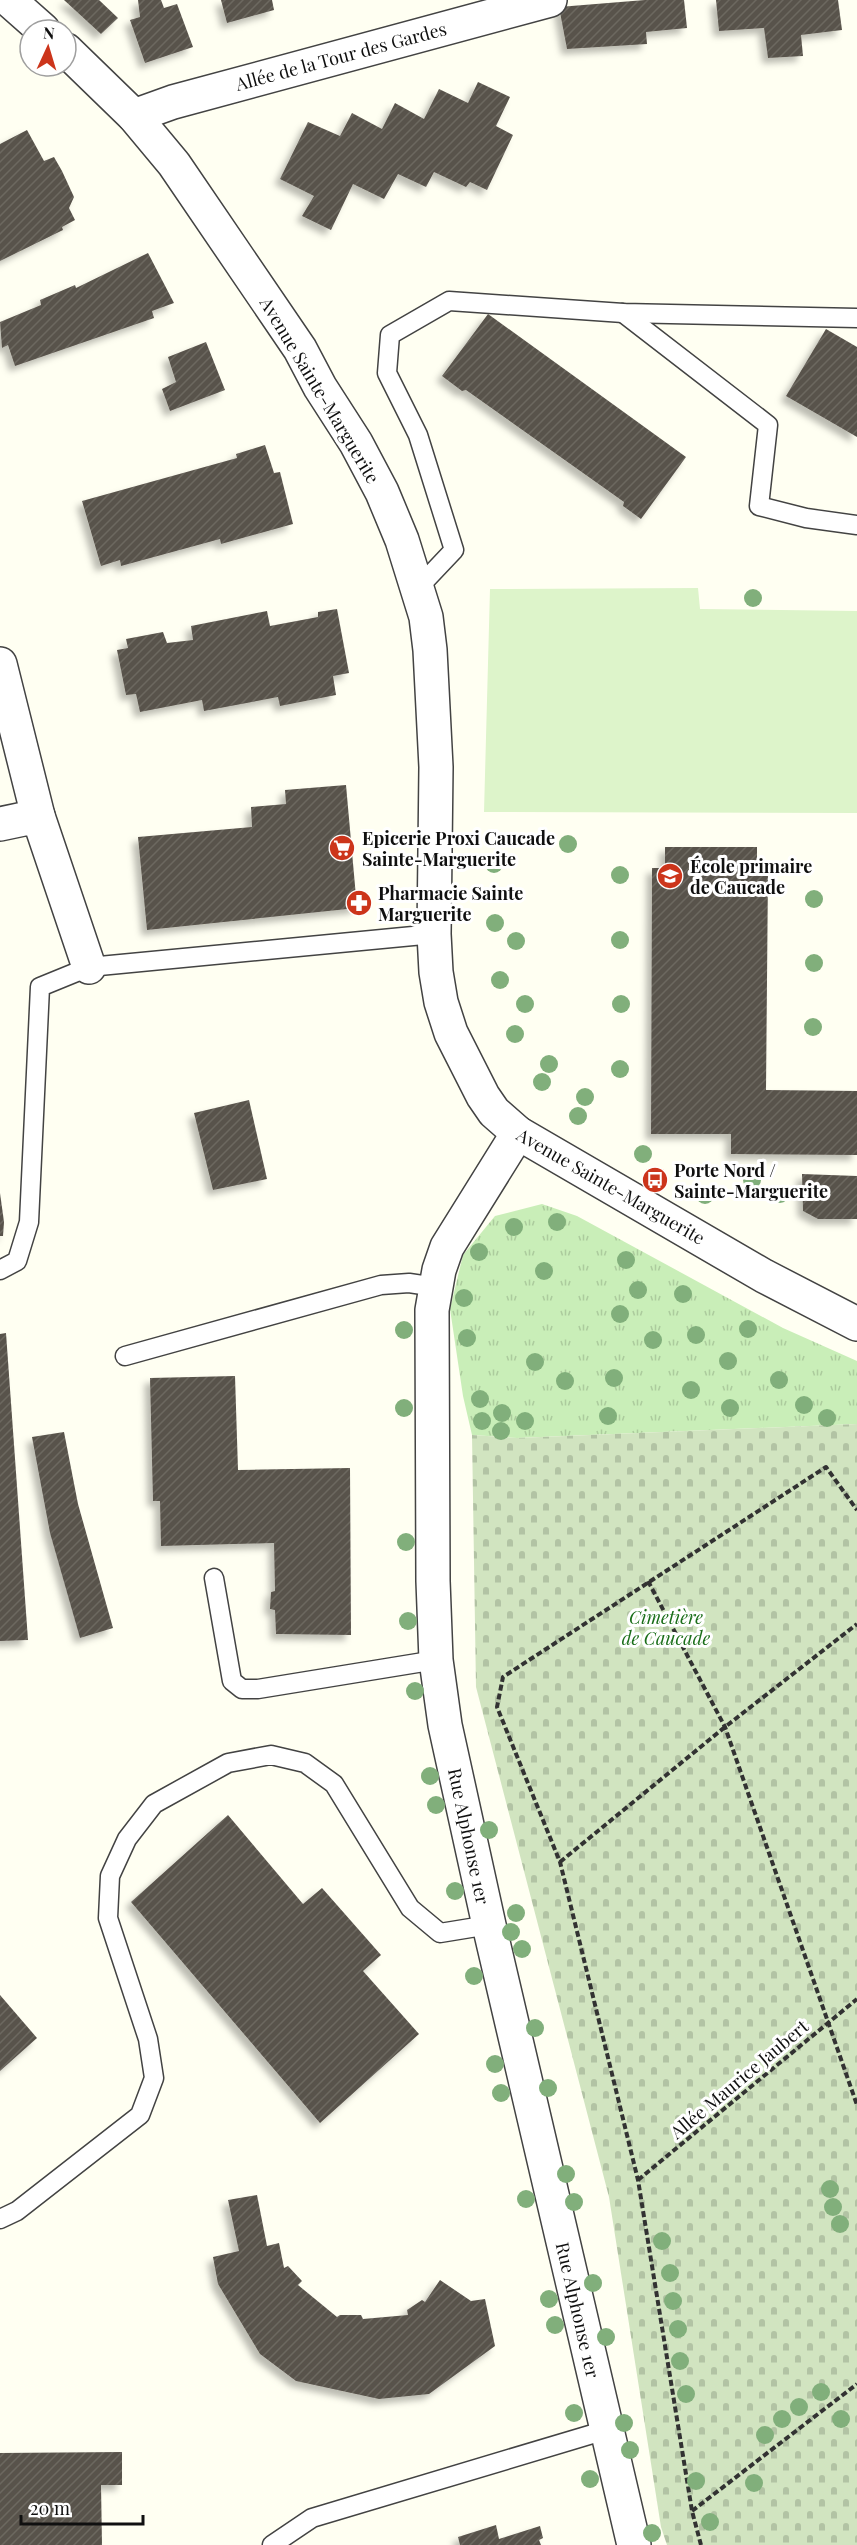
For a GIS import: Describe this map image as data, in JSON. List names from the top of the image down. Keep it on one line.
{"streets":{"street":["Allée de la Tour des Gardes","Avenue Sainte-Marguerite","Rue Alphonse 1er"],"path":["Allée Maurice Jaubert"]},"crossings":[["Allée de la Tour des Gardes","Avenue Sainte-Marguerite"],["Avenue Sainte-Marguerite","Rue Alphonse 1er"]],"parks":["Cimetière de Caucade"],"places":{"supermarket":["Epicerie Proxi Caucade Sainte-Marguerite"],"school or university":["École primaire de Caucade"],"pharmacy":["Pharmacie Sainte Marguerite"],"bus stop":["Porte Nord / Sainte-Marguerite"]},"scale_bar":"20 m","north":"top"}
